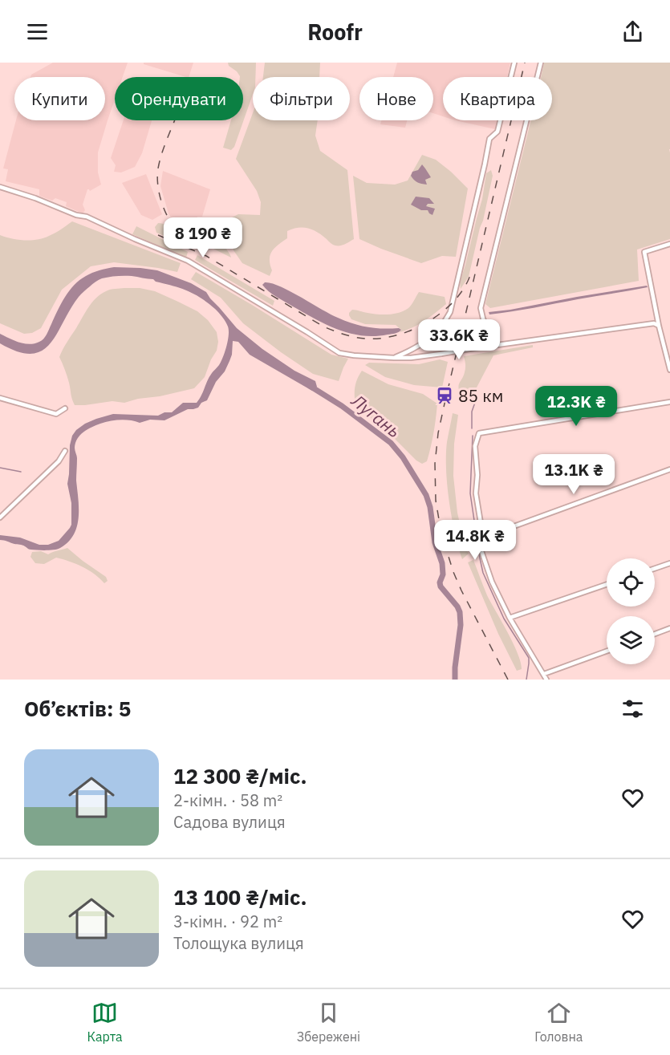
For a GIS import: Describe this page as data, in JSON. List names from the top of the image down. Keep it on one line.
{"water":["Лугань"],"places":{"station":["85 км"]},"page":{"header":"Roofr","chip":["Купити","Орендувати","Фільтри","Нове","Квартира"],"price":["8 190 ₴","33.6K ₴","12.3K ₴","13.1K ₴","14.8K ₴"],"heading":"Об’єктів: 5","list":[{"name":"12 300 ₴/міс.","note":"2-кімн. · 58 m² · Садова вулиця"},{"name":"13 100 ₴/міс.","note":"3-кімн. · 92 m² · Толощука вулиця"}],"tabs":["Карта","Збережені","Головна"]}}
